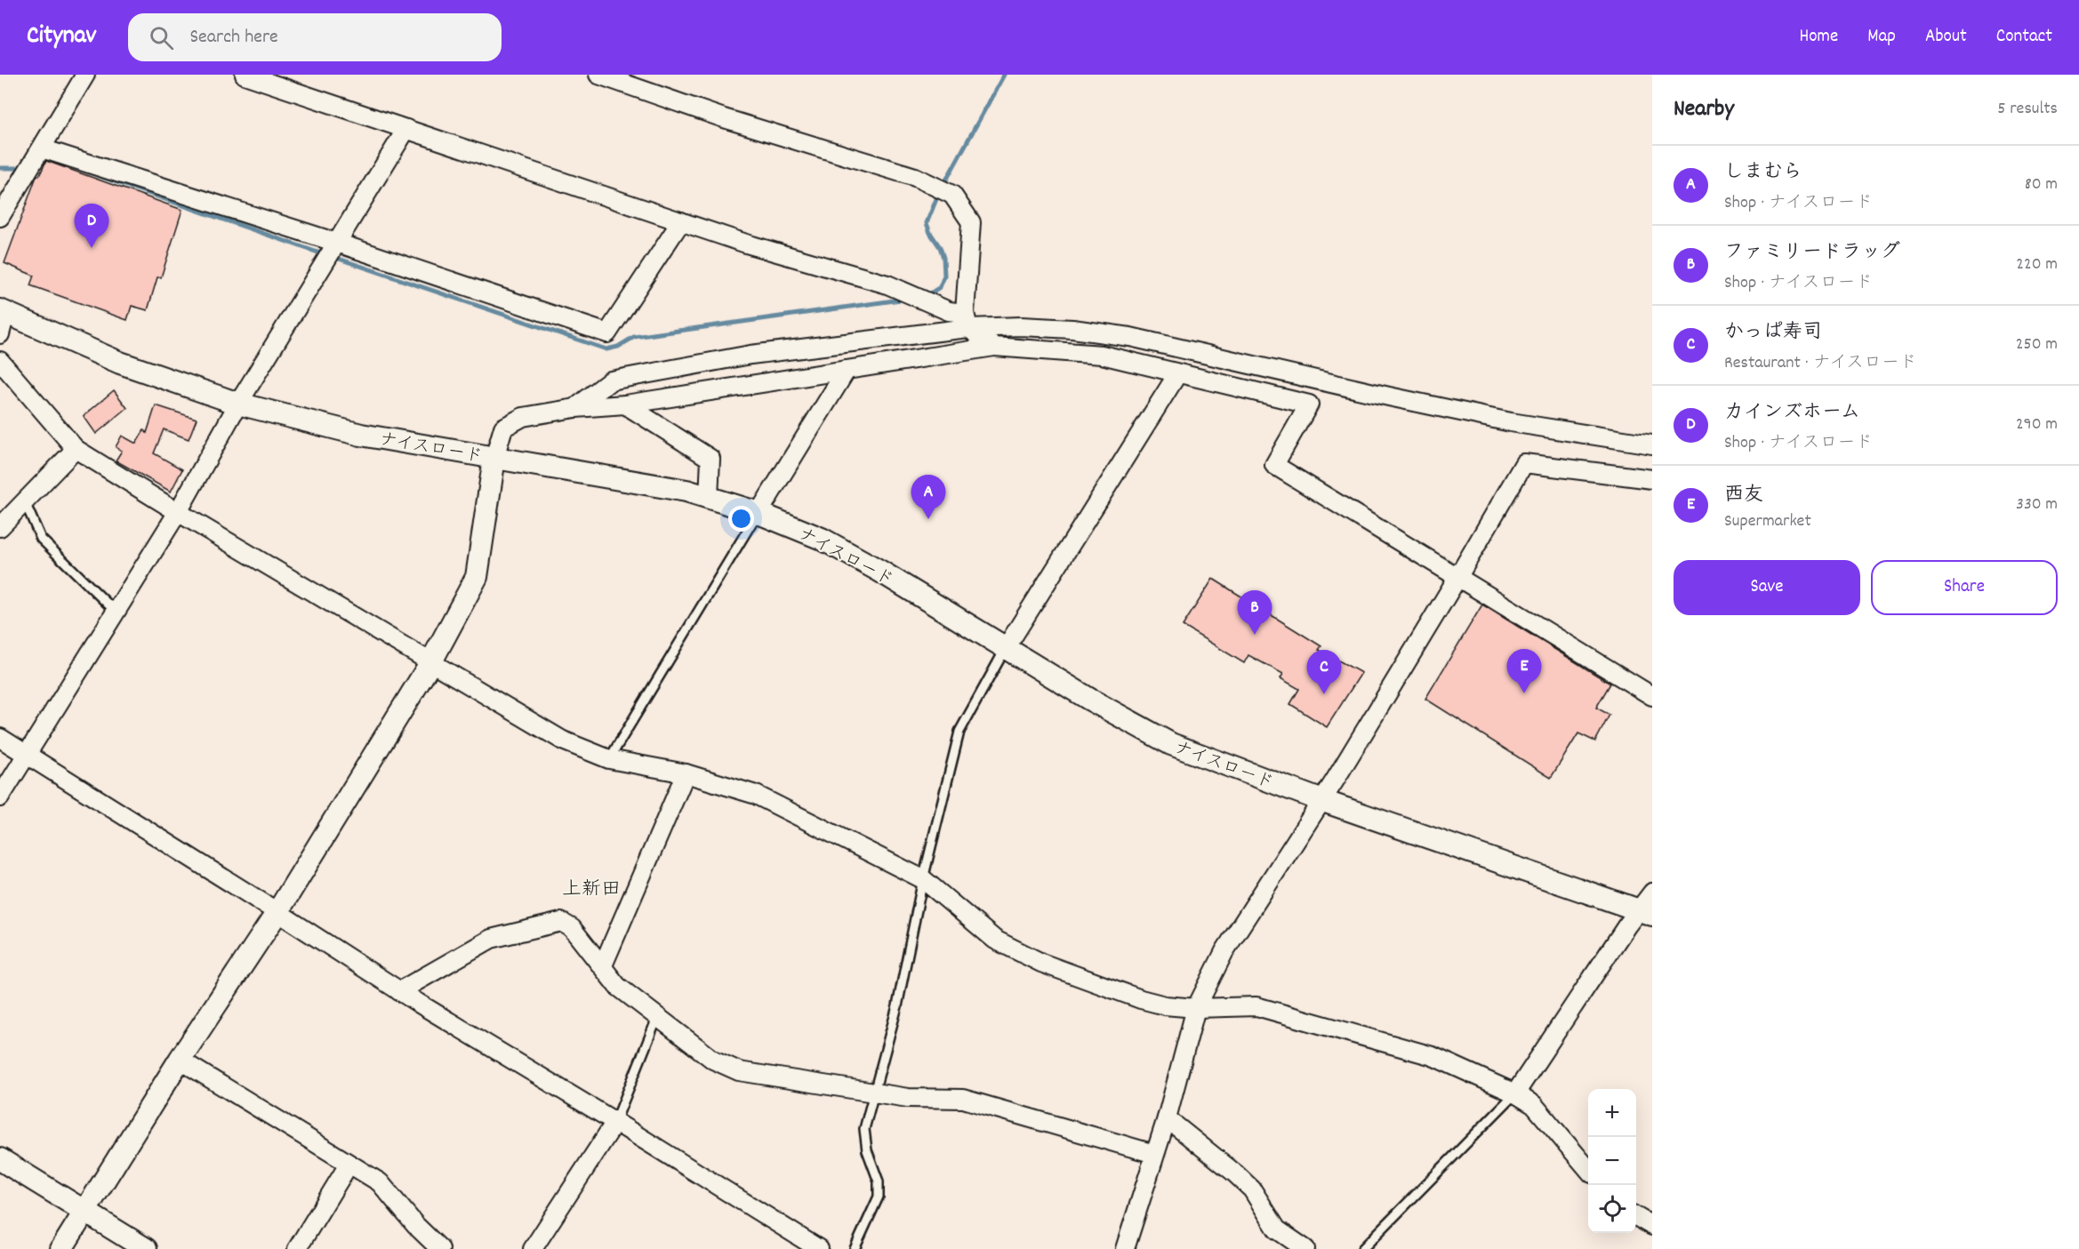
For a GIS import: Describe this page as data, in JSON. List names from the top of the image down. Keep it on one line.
{"streets":{"street":["ナイスロード"]},"districts":["上新田"],"page":{"header":"Citynav","search":"Search here","nav":["Home","Map","About","Contact"],"heading":["Nearby","5 results"],"list":[{"mark":"A","name":"しまむら","note":"Shop · ナイスロード","value":"80 m"},{"mark":"B","name":"ファミリードラッグ","note":"Shop · ナイスロード","value":"220 m"},{"mark":"C","name":"かっぱ寿司","note":"Restaurant · ナイスロード","value":"250 m"},{"mark":"D","name":"カインズホーム","note":"Shop · ナイスロード","value":"290 m"},{"mark":"E","name":"西友","note":"Supermarket","value":"330 m"}],"pins":["D","A","B","E","C"],"buttons":["Save","Share"],"map_buttons":["+","−"]}}
